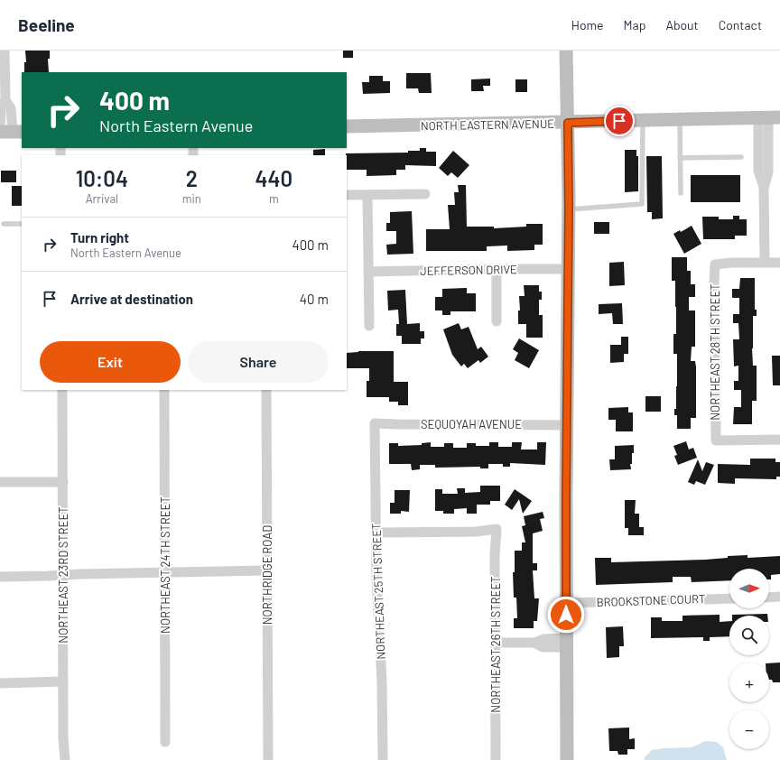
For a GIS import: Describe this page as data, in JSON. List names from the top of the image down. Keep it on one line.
{"streets":{"street":["NORTH EASTERN AVENUE","JEFFERSON DRIVE","NORTHEAST 28TH STREET","SEQUOYAH AVENUE","NORTHEAST 24TH STREET","NORTHEAST 23RD STREET","NORTHRIDGE ROAD","NORTHEAST 25TH STREET","BROOKSTONE COURT","NORTHEAST 26TH STREET"]},"crossings":[["SEQUOYAH AVENUE","NORTHEAST 25TH STREET"],["NORTHEAST 25TH STREET","NORTHEAST 26TH STREET"]],"north":"right","page":{"header":"Beeline","nav":["Home","Map","About","Contact"],"turn":["400 m","North Eastern Avenue"],"eta":["10:04","Arrival","2","min","440","m"],"list":[{"name":"Turn right","note":"North Eastern Avenue","value":"400 m"},{"name":"Arrive at destination","value":"40 m"}],"buttons":["Exit","Share"],"map_buttons":["+","−"]}}
